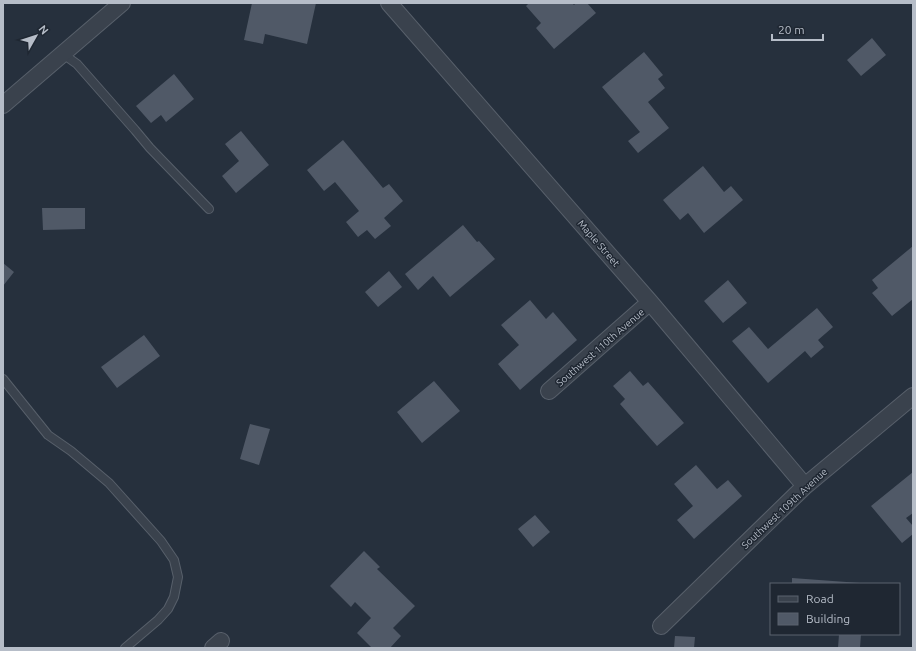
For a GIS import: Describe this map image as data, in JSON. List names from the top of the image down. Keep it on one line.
{"streets":{"street":["Maple Street","Southwest 110th Avenue","Southwest 109th Avenue"]},"crossings":[["Maple Street","Southwest 110th Avenue"],["Maple Street","Southwest 109th Avenue"]],"legend":["Road","Building"],"scale_bar":"20 m","north":"top right"}
